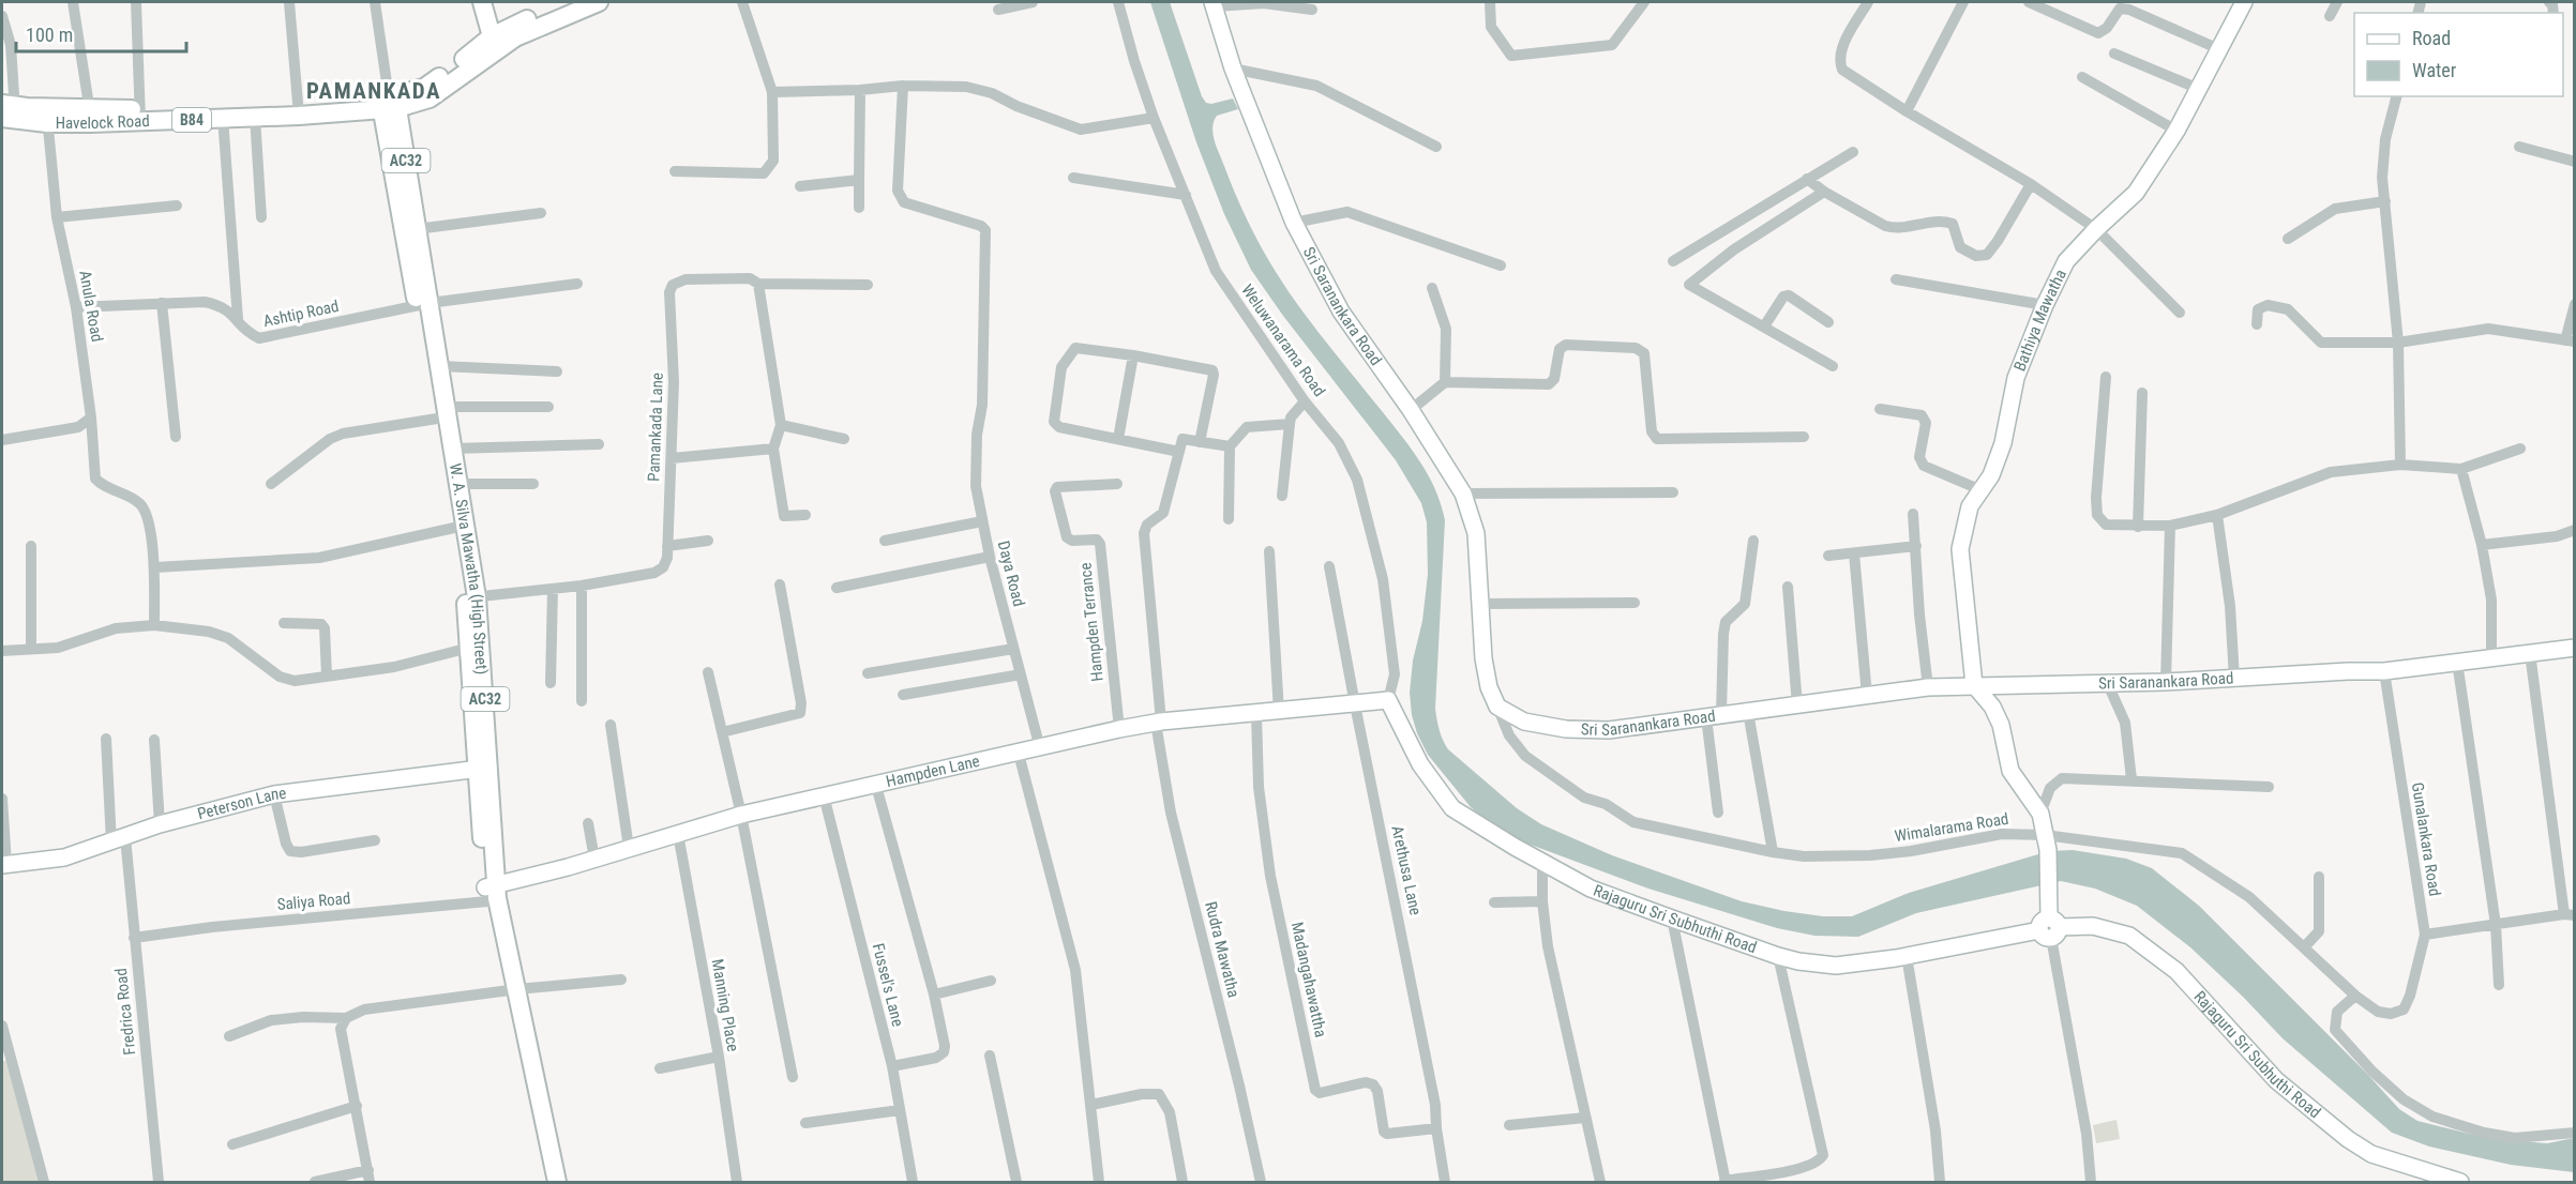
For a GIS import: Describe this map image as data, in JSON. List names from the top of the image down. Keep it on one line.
{"streets":{"main road":["B84","Havelock Road","AC32","W. A. Silva Mawatha (High Street)"],"street":["Anula Road","Sri Saranankara Road","Ashtip Road","Bathiya Mawatha","Weluwanarama Road","Pamankada Lane","Daya Road","Hampden Terrance","Hampden Lane","Peterson Lane","Wimalarama Road","Gunalankara Road","Arethusa Lane","Saliya Road","Rajaguru Sri Subhuthi Road","Rudra Mawatha","Madangahawattha","Fussel's Lane","Manning Place","Fredrica Road"]},"crossings":[["Havelock Road","Anula Road"],["Havelock Road","W. A. Silva Mawatha (High Street)"],["Anula Road","Ashtip Road"],["Sri Saranankara Road","Bathiya Mawatha"],["Sri Saranankara Road","Wimalarama Road"],["Sri Saranankara Road","Gunalankara Road"],["Ashtip Road","W. A. Silva Mawatha (High Street)"],["Weluwanarama Road","Hampden Lane"],["Weluwanarama Road","Rajaguru Sri Subhuthi Road"],["Pamankada Lane","W. A. Silva Mawatha (High Street)"],["W. A. Silva Mawatha (High Street)","Hampden Lane"],["W. A. Silva Mawatha (High Street)","Peterson Lane"],["W. A. Silva Mawatha (High Street)","Saliya Road"],["Daya Road","Hampden Lane"],["Hampden Terrance","Hampden Lane"],["Hampden Lane","Arethusa Lane"],["Hampden Lane","Saliya Road"],["Hampden Lane","Rajaguru Sri Subhuthi Road"],["Hampden Lane","Rudra Mawatha"],["Hampden Lane","Madangahawattha"],["Hampden Lane","Fussel's Lane"],["Hampden Lane","Manning Place"],["Peterson Lane","Fredrica Road"],["Wimalarama Road","Gunalankara Road"],["Arethusa Lane","Madangahawattha"],["Saliya Road","Fredrica Road"]],"districts":["PAMANKADA"],"legend":["Road","Water"],"scale_bar":"100 m"}
